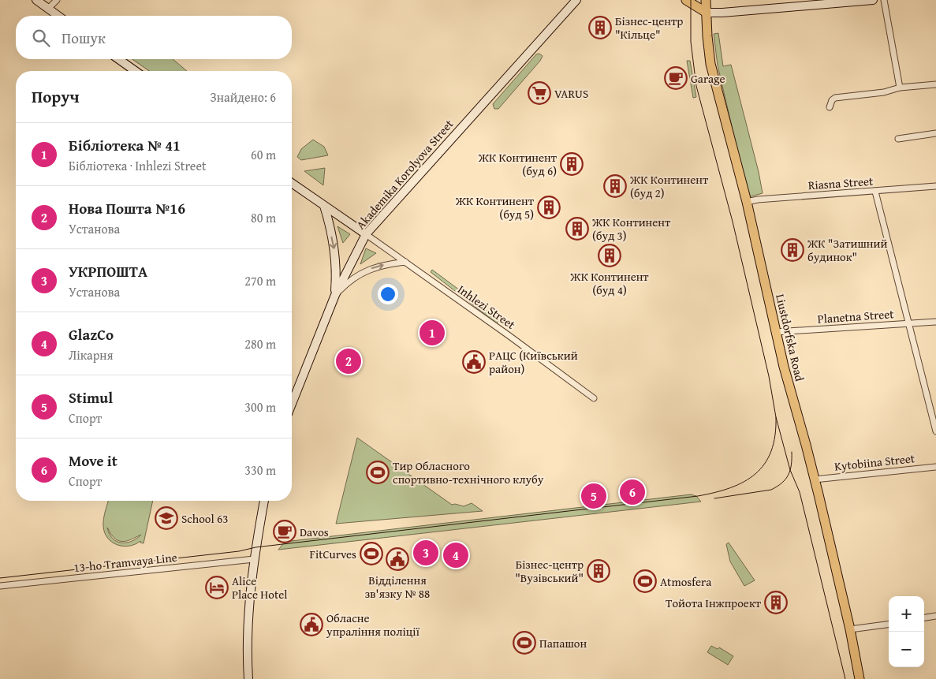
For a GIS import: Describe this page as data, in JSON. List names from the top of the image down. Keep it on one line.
{"streets":{"main road":["Akademika Korolyova Street","Liustdorfska Road"],"street":["Riasna Street","Inhlezi Street","Planetna Street","Kytobiina Street","13-ho Tramvaya Line"]},"crossings":[["Akademika Korolyova Street","Inhlezi Street"],["Riasna Street","Liustdorfska Road"],["Planetna Street","Liustdorfska Road"],["Liustdorfska Road","Kytobiina Street"]],"places":{"building":["Бізнес-центр \"Кільце\"","ЖК Континент (буд 6)","ЖК Континент (буд 2)","ЖК Континент (буд 5)","ЖК Континент (буд 3)","ЖК \"Затишний будинок\"","ЖК Континент (буд 4)","Бізнес-центр \"Вузівський\"","Тойота Інжпроект"],"cafe":["Garage","Davos"],"supermarket":["VARUS"],"public building":["РАЦС (Київський район)","Відділення зв'язку № 88","Обласне упраління поліції"],"sports":["Тир Обласного спортивно-технічного клубу","FitCurves","Atmosfera","Папашон"],"school or university":["School 63"],"hotel":["Alice Place Hotel"]},"page":{"search":"Пошук","heading":["Поруч","Знайдено: 6"],"list":[{"mark":"1","name":"Бібліотека № 41","note":"Бібліотека · Inhlezi Street","value":"60 m"},{"mark":"2","name":"Нова Пошта №16","note":"Установа","value":"80 m"},{"mark":"3","name":"УКРПОШТА","note":"Установа","value":"270 m"},{"mark":"4","name":"GlazCo","note":"Лікарня","value":"280 m"},{"mark":"5","name":"Stimul","note":"Спорт","value":"300 m"},{"mark":"6","name":"Move it","note":"Спорт","value":"330 m"}],"pins":["1","2","6","5","3","4"],"map_buttons":["+","−"]}}
